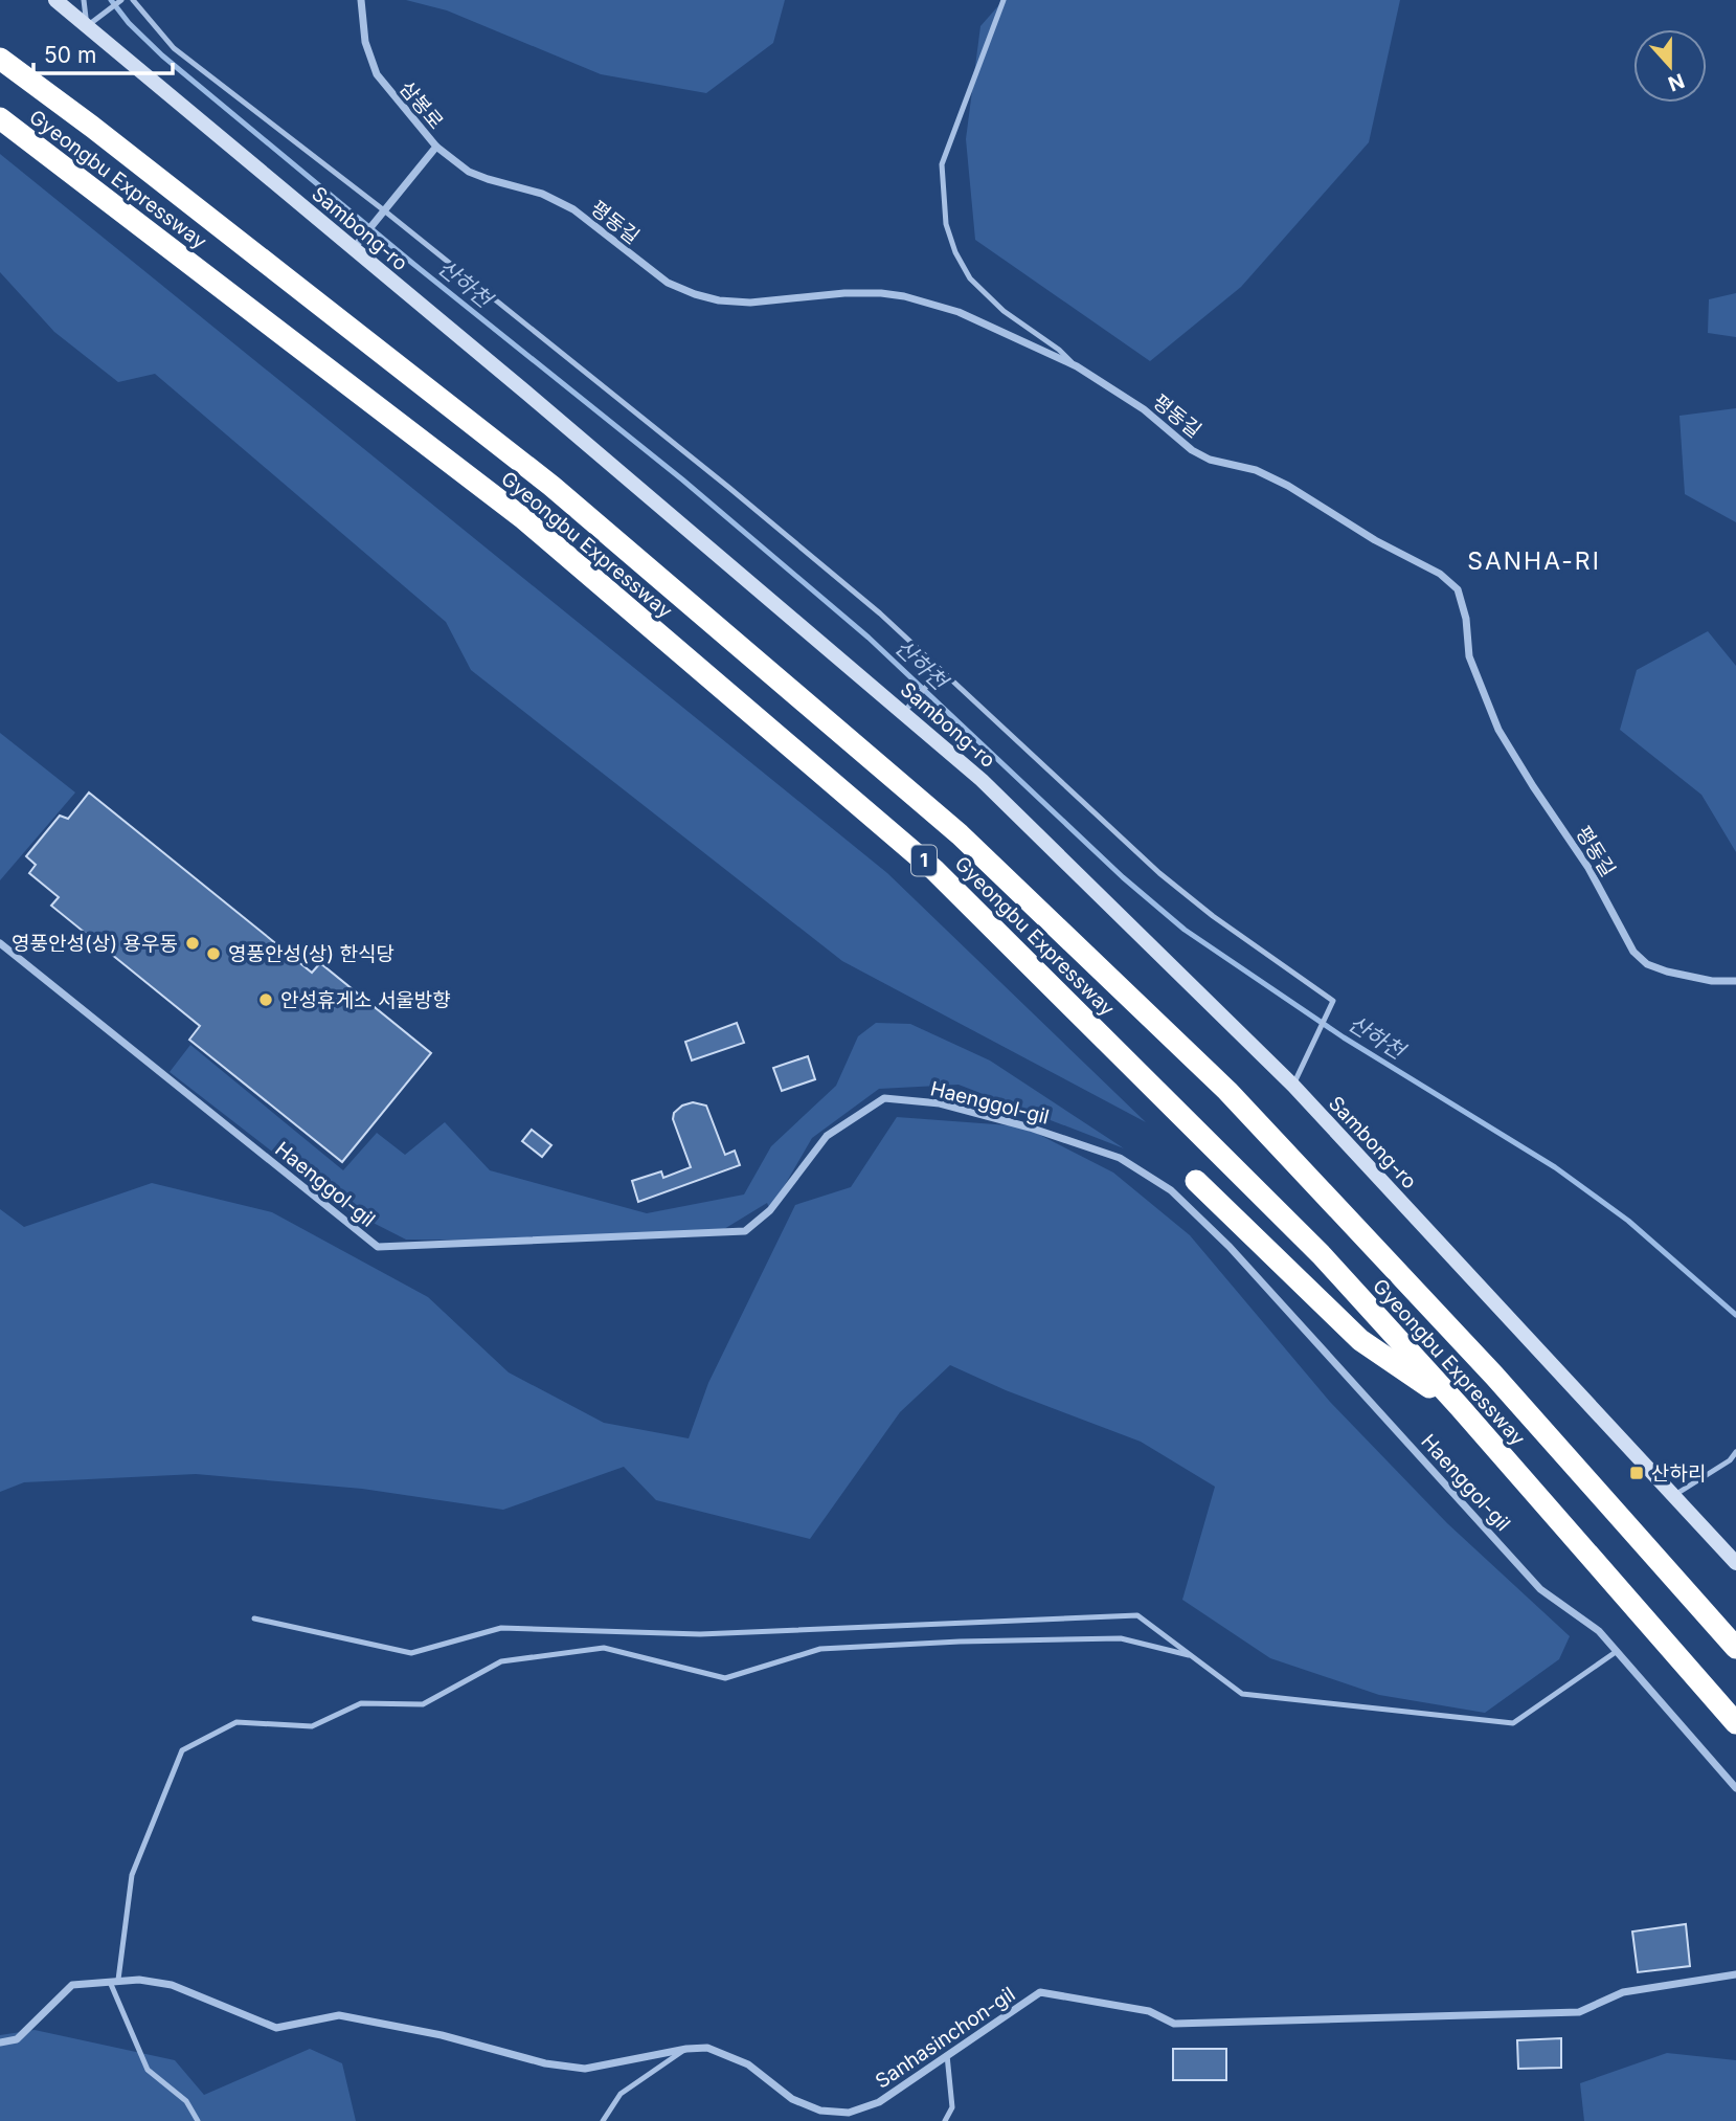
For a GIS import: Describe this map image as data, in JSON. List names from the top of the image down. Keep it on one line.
{"streets":{"highway":["Gyeongbu Expressway","1"],"main road":["Sambong-ro"],"street":["삼봉로","평동길","Haenggol-gil","Sanhasinchon-gil"]},"crossings":[["삼봉로","평동길"],["삼봉로","Sambong-ro"]],"districts":["SANHA-RI"],"water":["산하천"],"places":{"other":["영풍안성(상) 용우동","영풍안성(상) 한식당","안성휴게소 서울방향"],"transit":["산하리"]},"scale_bar":"50 m","north":"bottom"}
